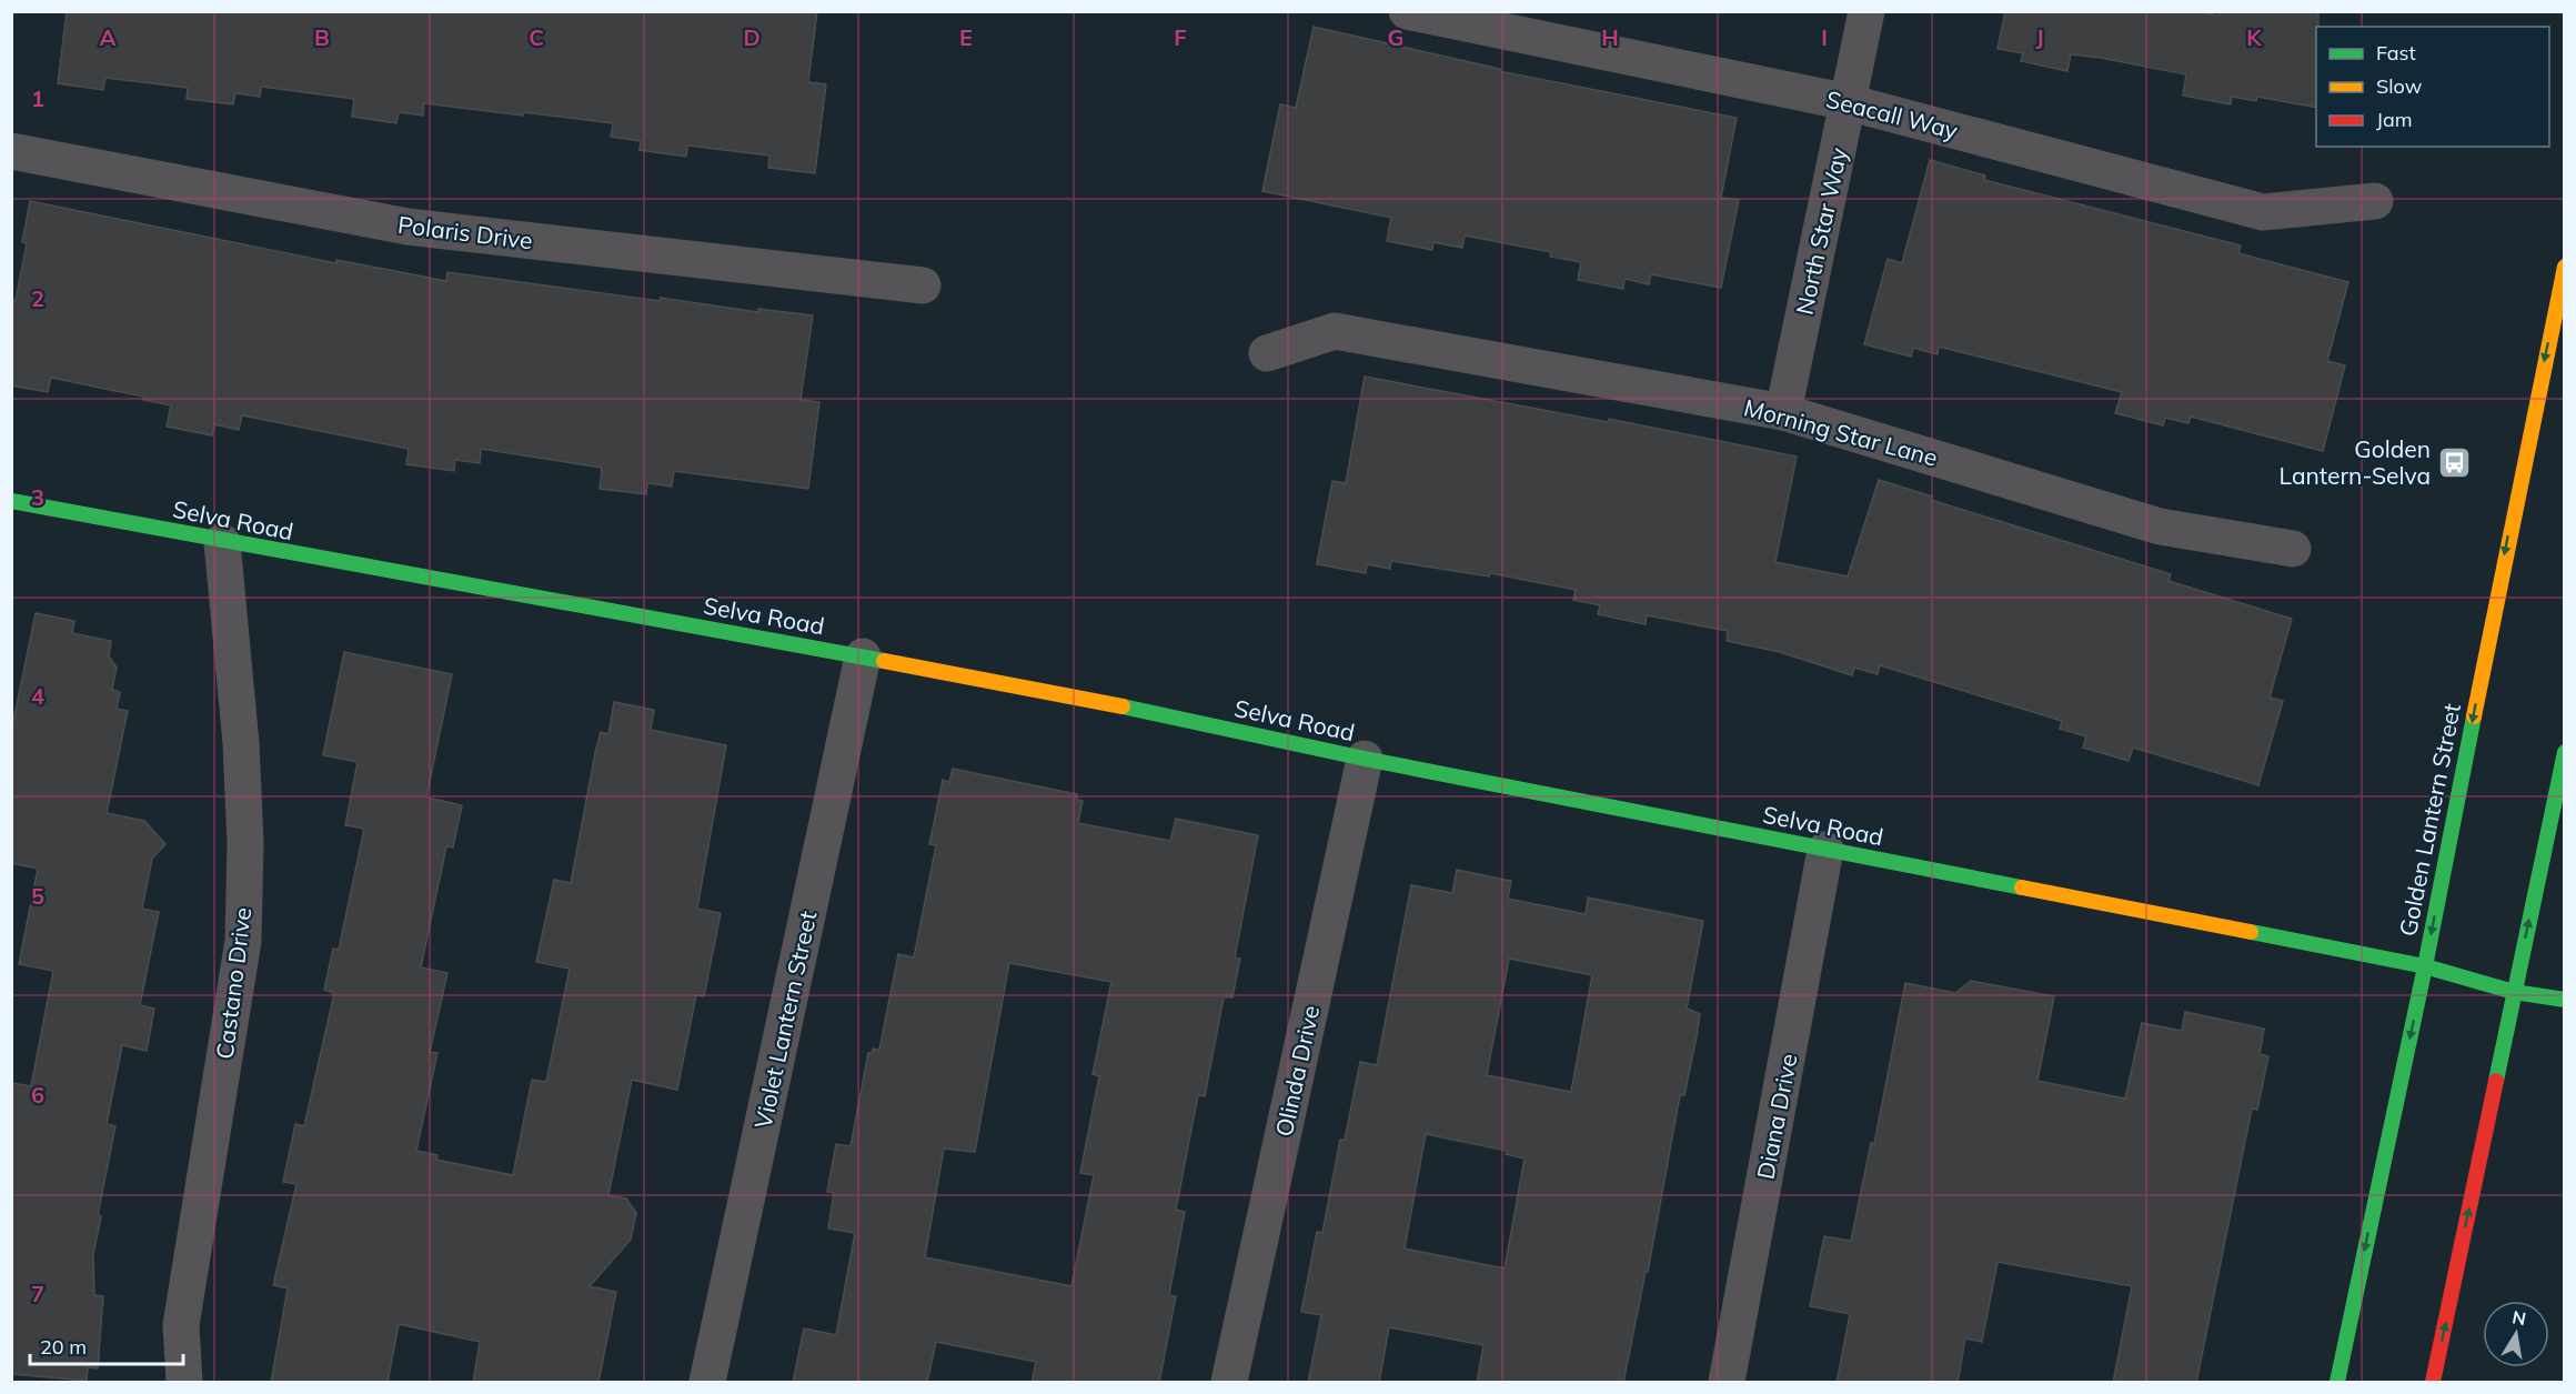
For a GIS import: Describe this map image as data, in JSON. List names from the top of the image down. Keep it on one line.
{"streets":{"street":["Seacall Way","North Star Way","Polaris Drive","Morning Star Lane","Selva Road","Golden Lantern Street","Castano Drive","Violet Lantern Street","Olinda Drive","Diana Drive"]},"crossings":[["Seacall Way","North Star Way"],["North Star Way","Morning Star Lane"],["Selva Road","Golden Lantern Street"],["Selva Road","Castano Drive"],["Selva Road","Violet Lantern Street"],["Selva Road","Olinda Drive"],["Selva Road","Diana Drive"]],"places":{"bus stop":["Golden Lantern-Selva"]},"legend":["Fast","Slow","Jam"],"scale_bar":"20 m","north":"top","grid":{"columns":["A","B","C","D","E","F","G","H","I","J","K"],"rows":["1","2","3","4","5","6","7"]}}
